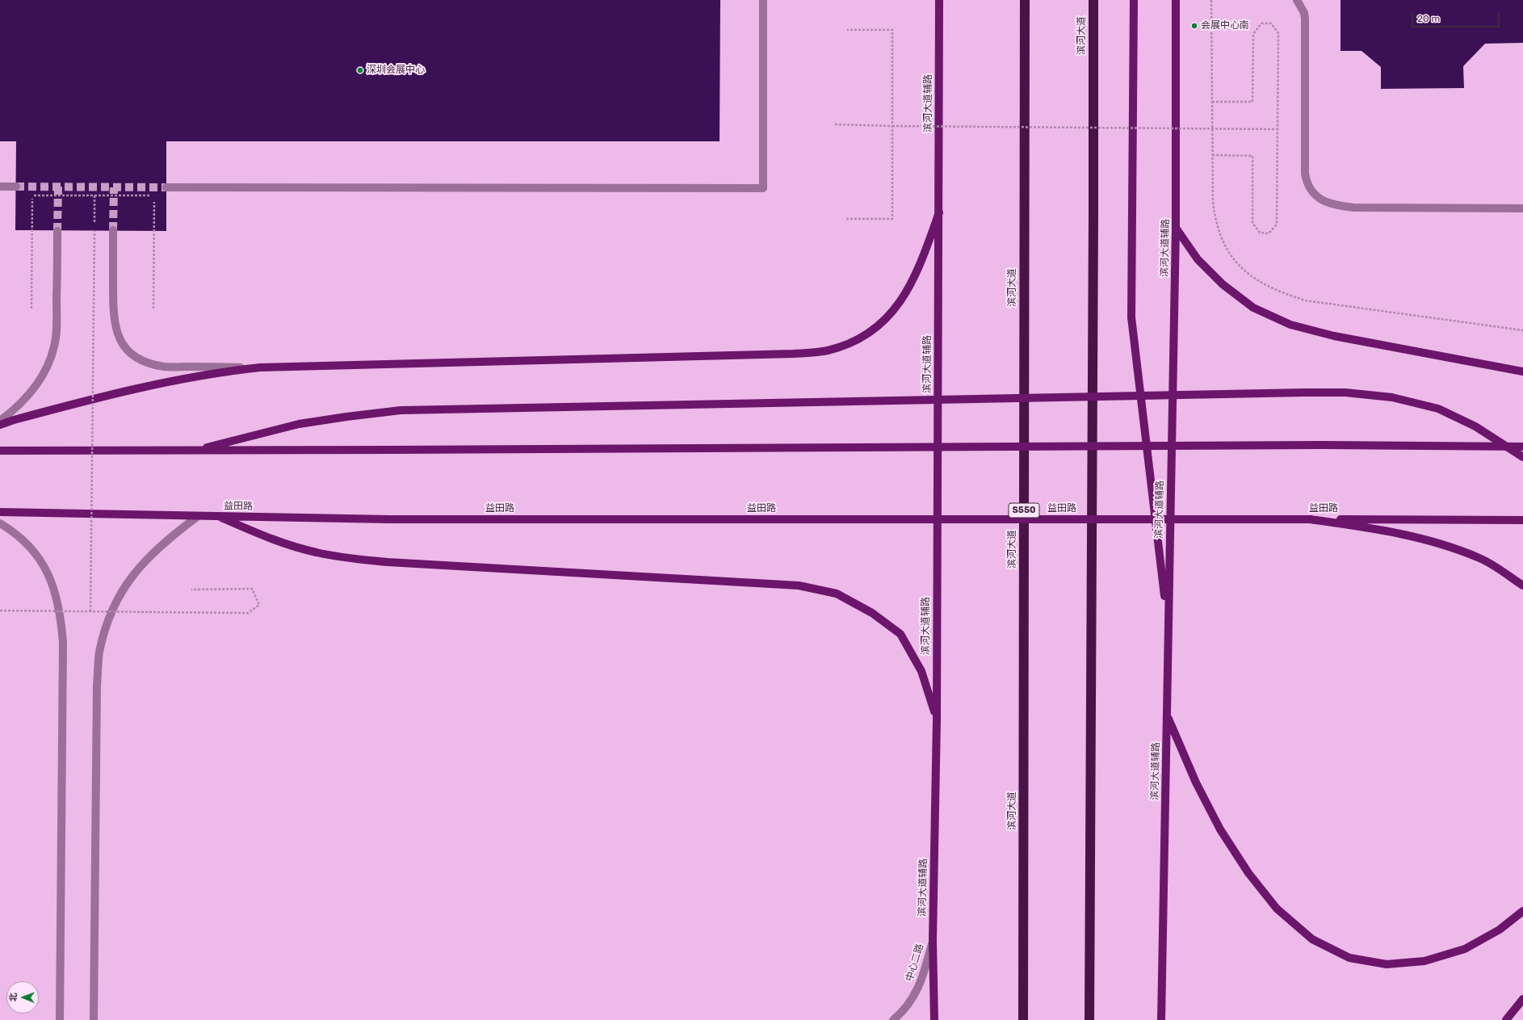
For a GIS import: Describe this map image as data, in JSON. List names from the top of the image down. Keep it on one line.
{"streets":{"highway":["滨河大道","S550"],"main road":["滨河大道辅路","益田路"],"street":["中心二路"]},"crossings":[["滨河大道辅路","中心二路"]],"places":["会展中心南","深圳会展中心"],"scale_bar":"20 m","north":"left"}
